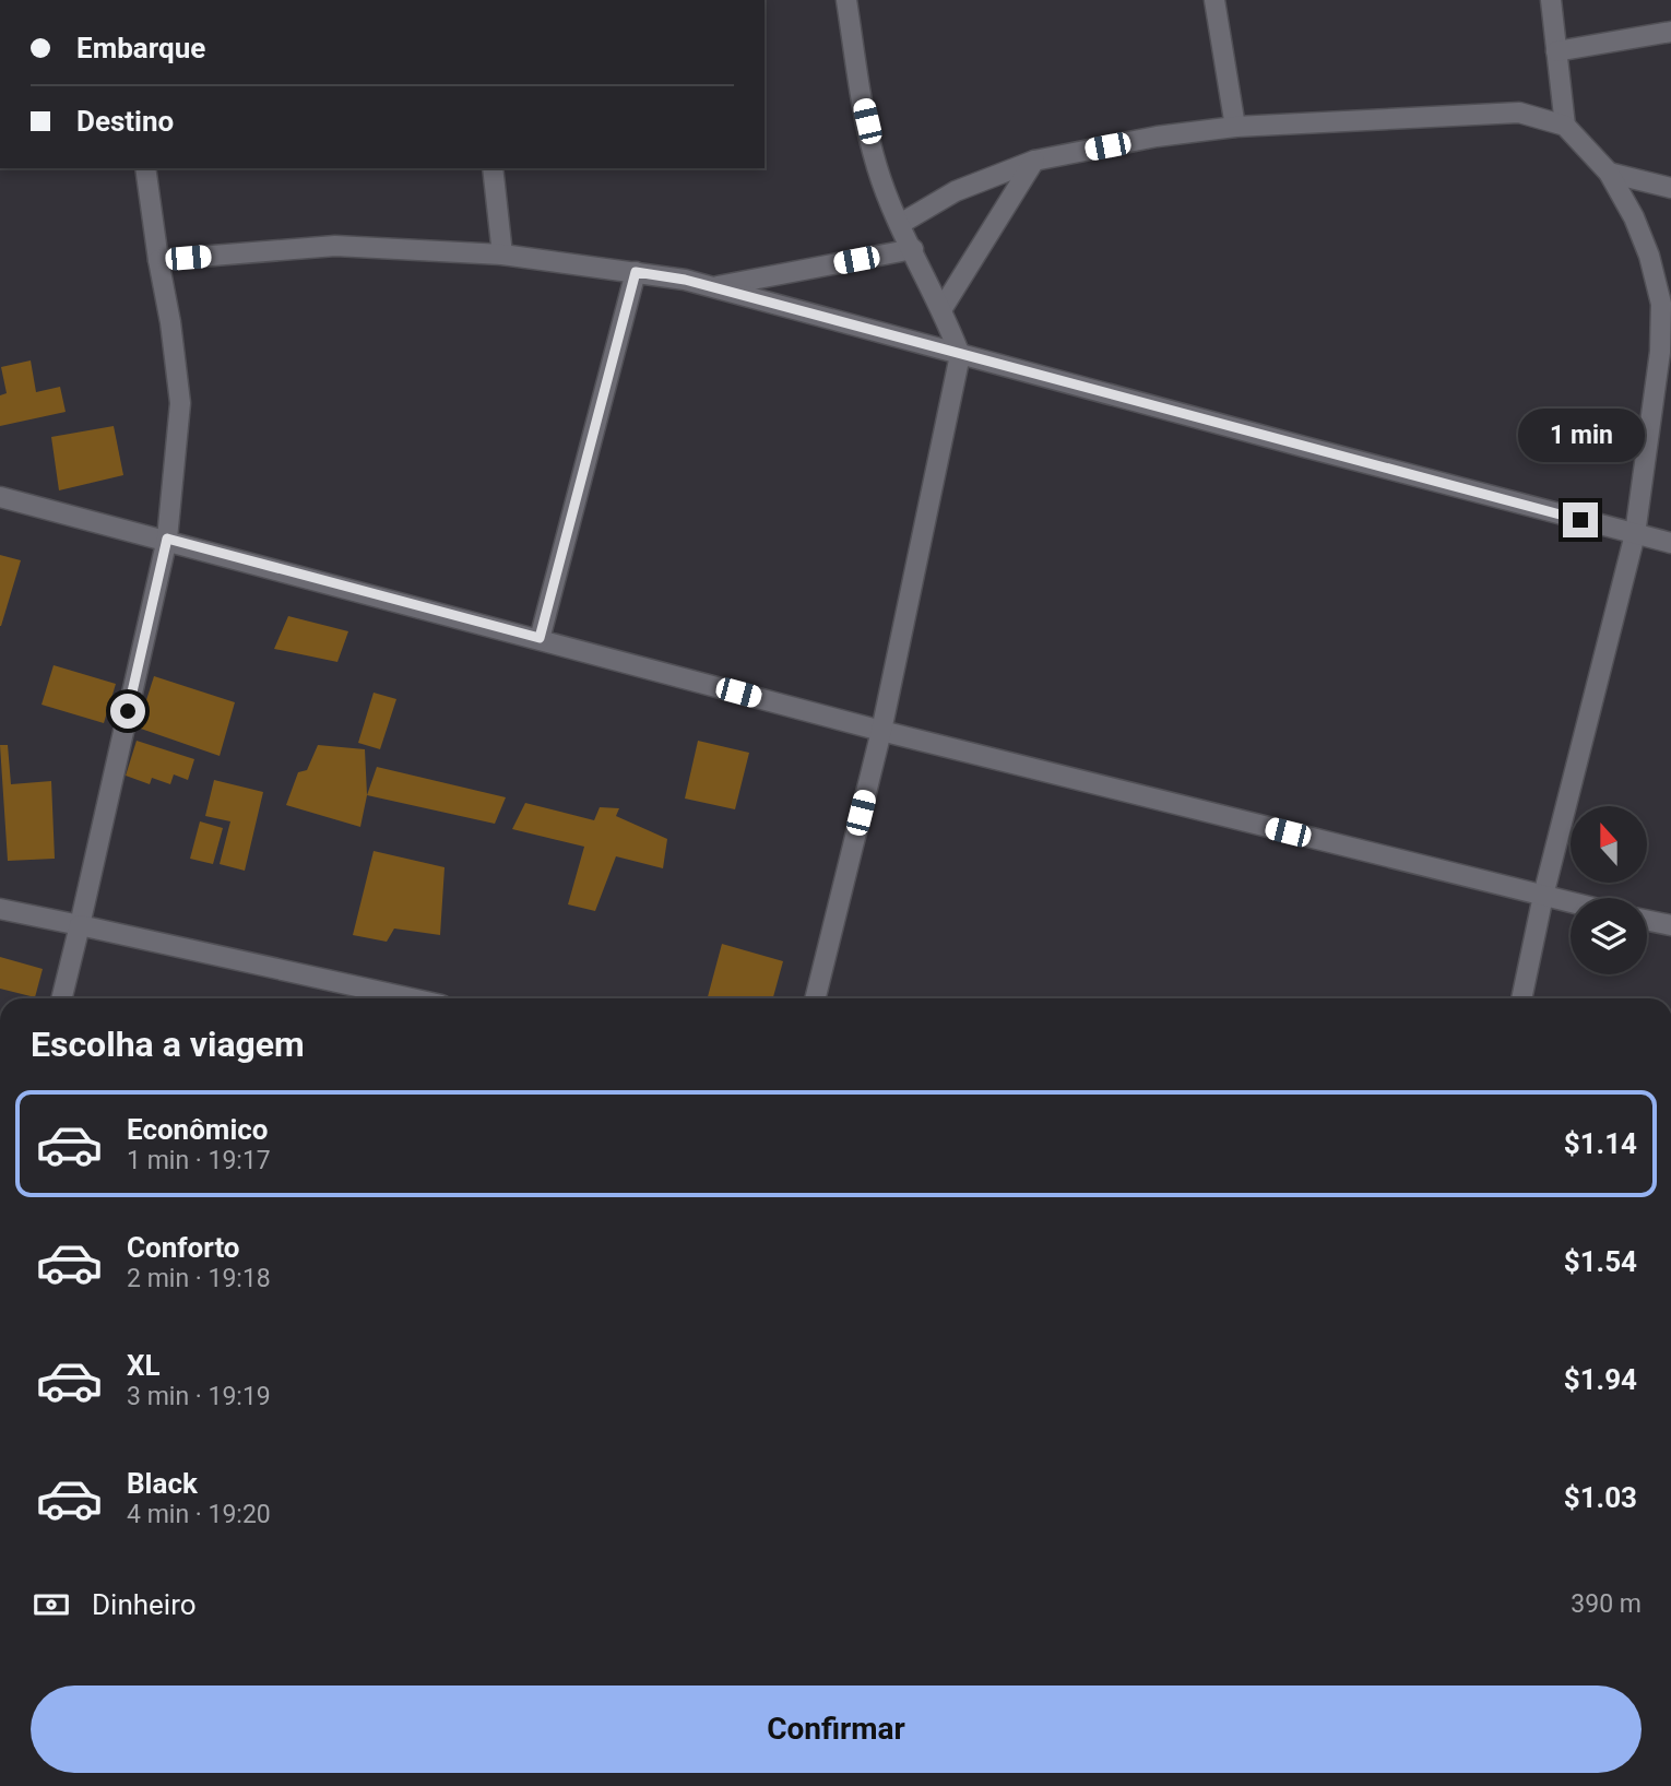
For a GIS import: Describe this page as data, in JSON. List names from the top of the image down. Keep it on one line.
{"north":"top","page":{"banner":["Embarque","Destino"],"bubble":"1 min","heading":"Escolha a viagem","list":[{"name":"Econômico","note":"1 min · 19:17","value":"$1.14"},{"name":"Conforto","note":"2 min · 19:18","value":"$1.54"},{"name":"XL","note":"3 min · 19:19","value":"$1.94"},{"name":"Black","note":"4 min · 19:20","value":"$1.03"}],"pay":["Dinheiro","390 m"],"buttons":"Confirmar"}}
